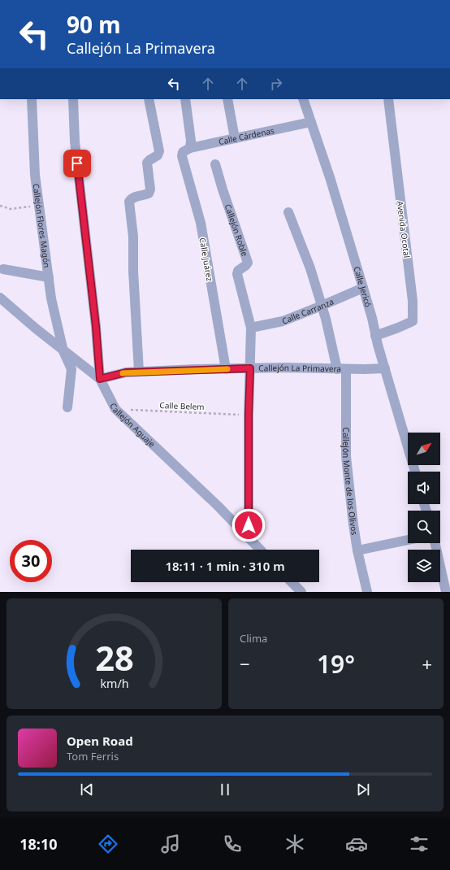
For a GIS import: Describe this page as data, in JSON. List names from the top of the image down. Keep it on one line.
{"streets":{"street":["Calle Cárdenas","Callejón Flores Magón","Avenida Ocotal","Callejón Roble","Calle Juárez","Calle Jericó","Calle Carranza","Callejón La Primavera","Callejón Aguaje","Callejón Monte de los Olivos"],"path":["Calle Belem"]},"crossings":[["Calle Cárdenas","Calle Juárez"],["Calle Cárdenas","Calle Jericó"],["Callejón Flores Magón","Callejón Aguaje"],["Avenida Ocotal","Calle Jericó"],["Callejón Roble","Calle Carranza"],["Callejón Roble","Callejón La Primavera"],["Callejón Roble","Calle Belem"],["Callejón Roble","Callejón Aguaje"],["Calle Juárez","Callejón La Primavera"],["Calle Jericó","Calle Carranza"],["Calle Jericó","Callejón La Primavera"],["Calle Carranza","Callejón Monte de los Olivos"],["Callejón La Primavera","Callejón Aguaje"],["Callejón La Primavera","Callejón Monte de los Olivos"],["Calle Belem","Callejón Aguaje"]],"north":"top right","page":{"turn":["90 m","Callejón La Primavera"],"limit":"30","trip":"18:11 · 1 min · 310 m","tile":"Clima","heat":["−","19°","+"],"song":["Open Road","Tom Ferris"],"tabs":"18:10","gauge":["28","km/h"]}}
